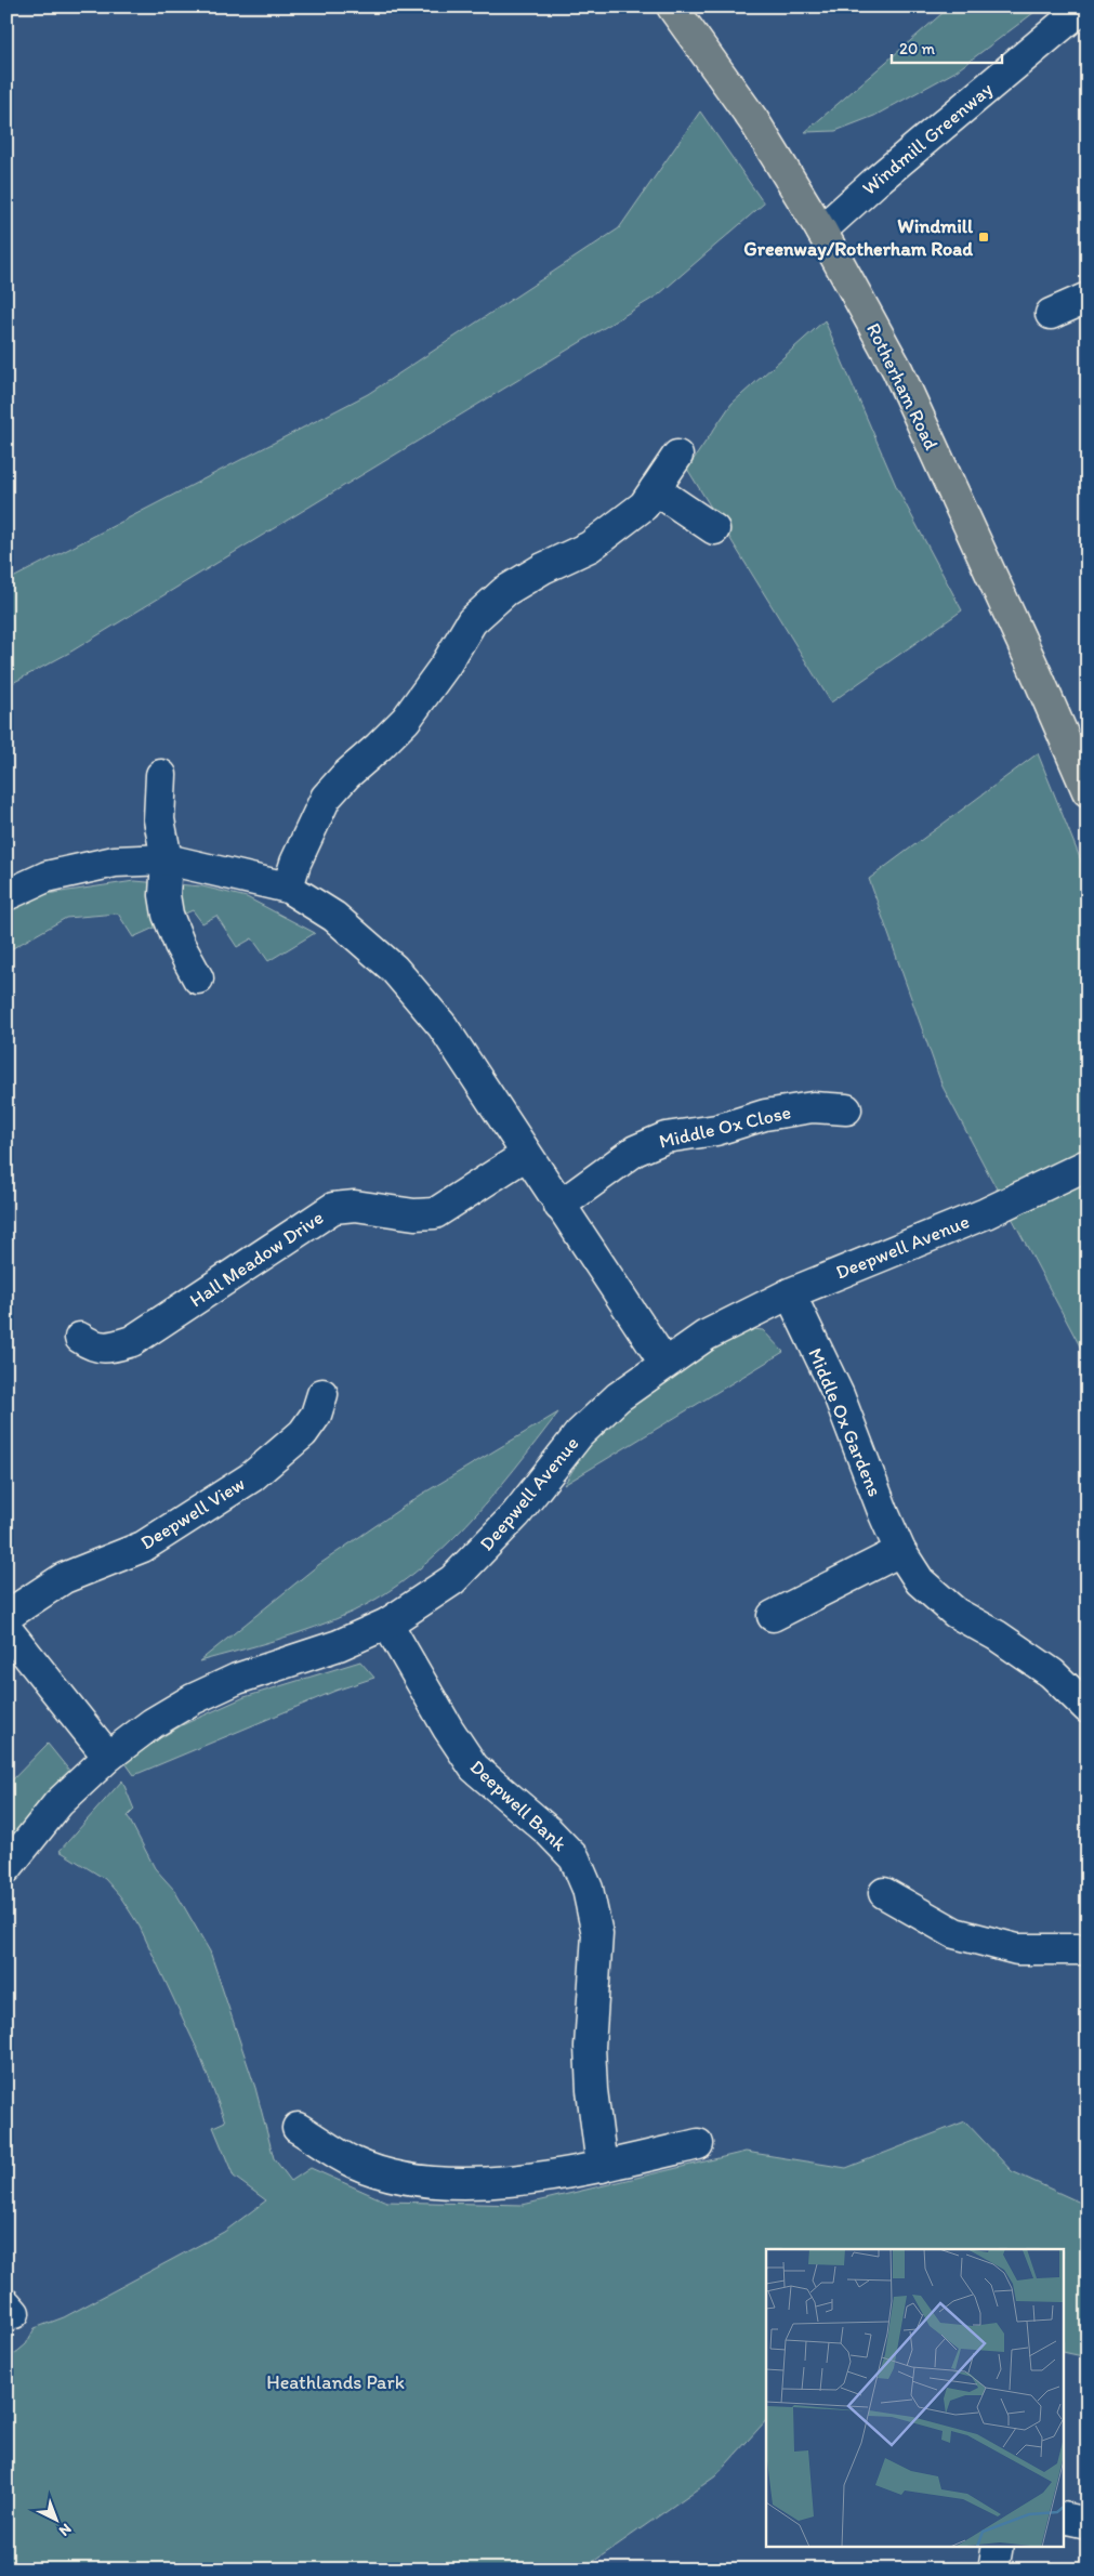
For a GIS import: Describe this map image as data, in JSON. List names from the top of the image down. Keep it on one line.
{"streets":{"main road":["Rotherham Road"],"street":["Windmill Greenway","Middle Ox Close","Deepwell Avenue","Hall Meadow Drive","Middle Ox Gardens","Deepwell View","Deepwell Bank"]},"crossings":[["Windmill Greenway","Rotherham Road"],["Deepwell Avenue","Middle Ox Gardens"],["Deepwell Avenue","Deepwell Bank"]],"parks":["Heathlands Park"],"places":{"transit":["Windmill Greenway/Rotherham Road"]},"scale_bar":"20 m","north":"bottom right"}
